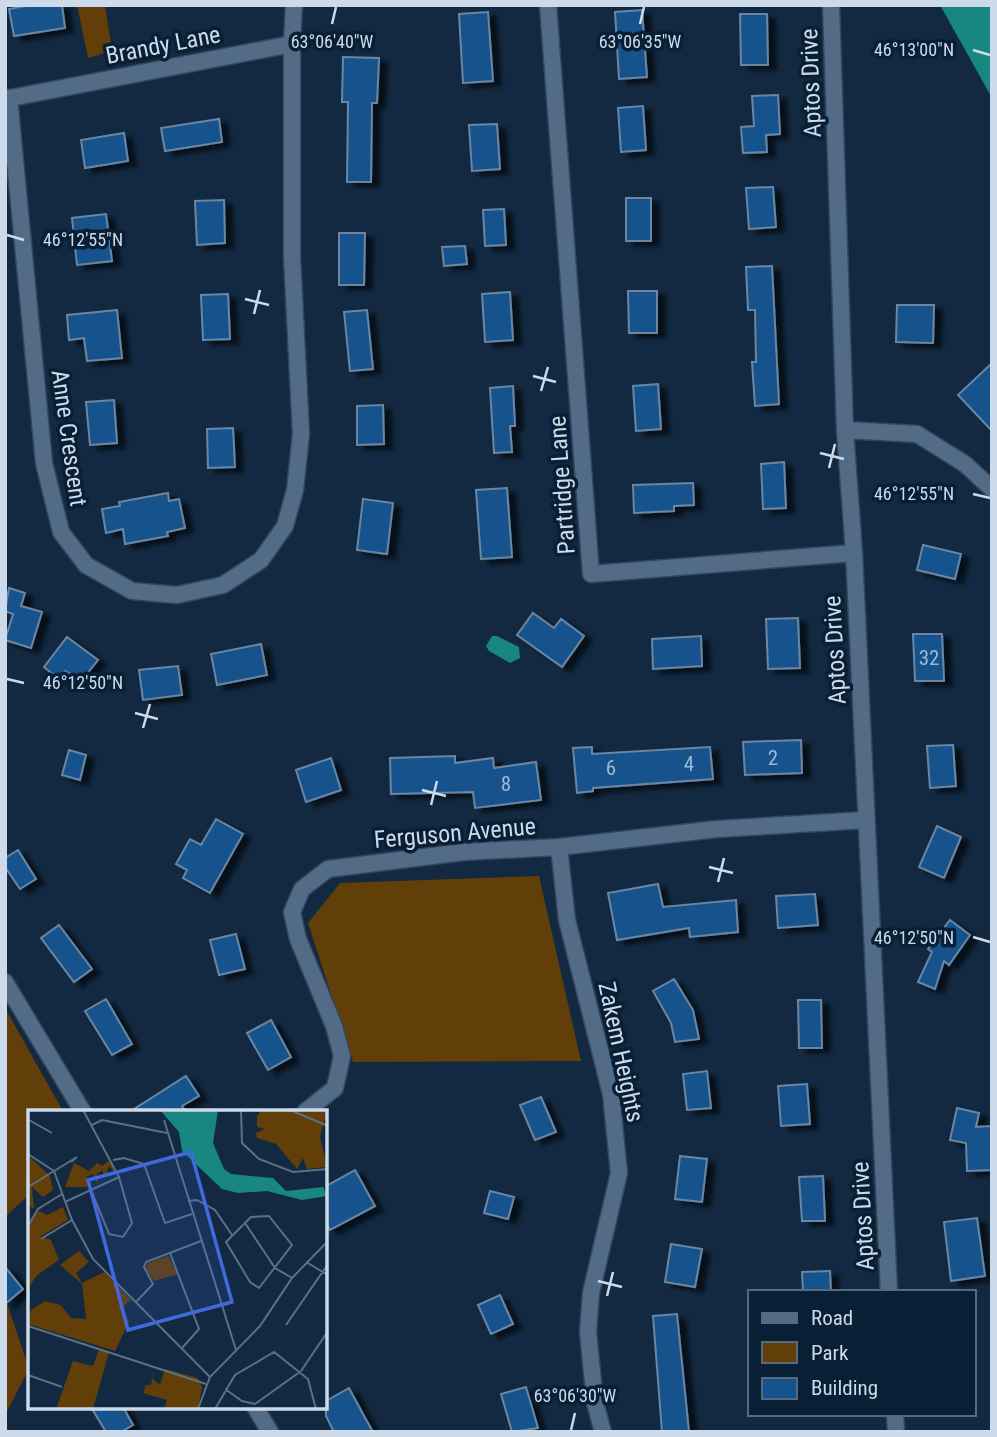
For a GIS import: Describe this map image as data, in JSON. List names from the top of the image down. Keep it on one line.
{"streets":{"street":["Brandy Lane","Aptos Drive","Anne Crescent","Partridge Lane","Ferguson Avenue","Zakem Heights"]},"crossings":[["Brandy Lane","Anne Crescent"],["Aptos Drive","Partridge Lane"],["Aptos Drive","Ferguson Avenue"],["Ferguson Avenue","Zakem Heights"]],"house_numbers":["32","2","4","6","8"],"legend":["Road","Park","Building"],"coordinates":["63°06'40\"W","63°06'35\"W","46°13'00\"N","46°12'55\"N","46°12'50\"N","63°06'30\"W"]}
